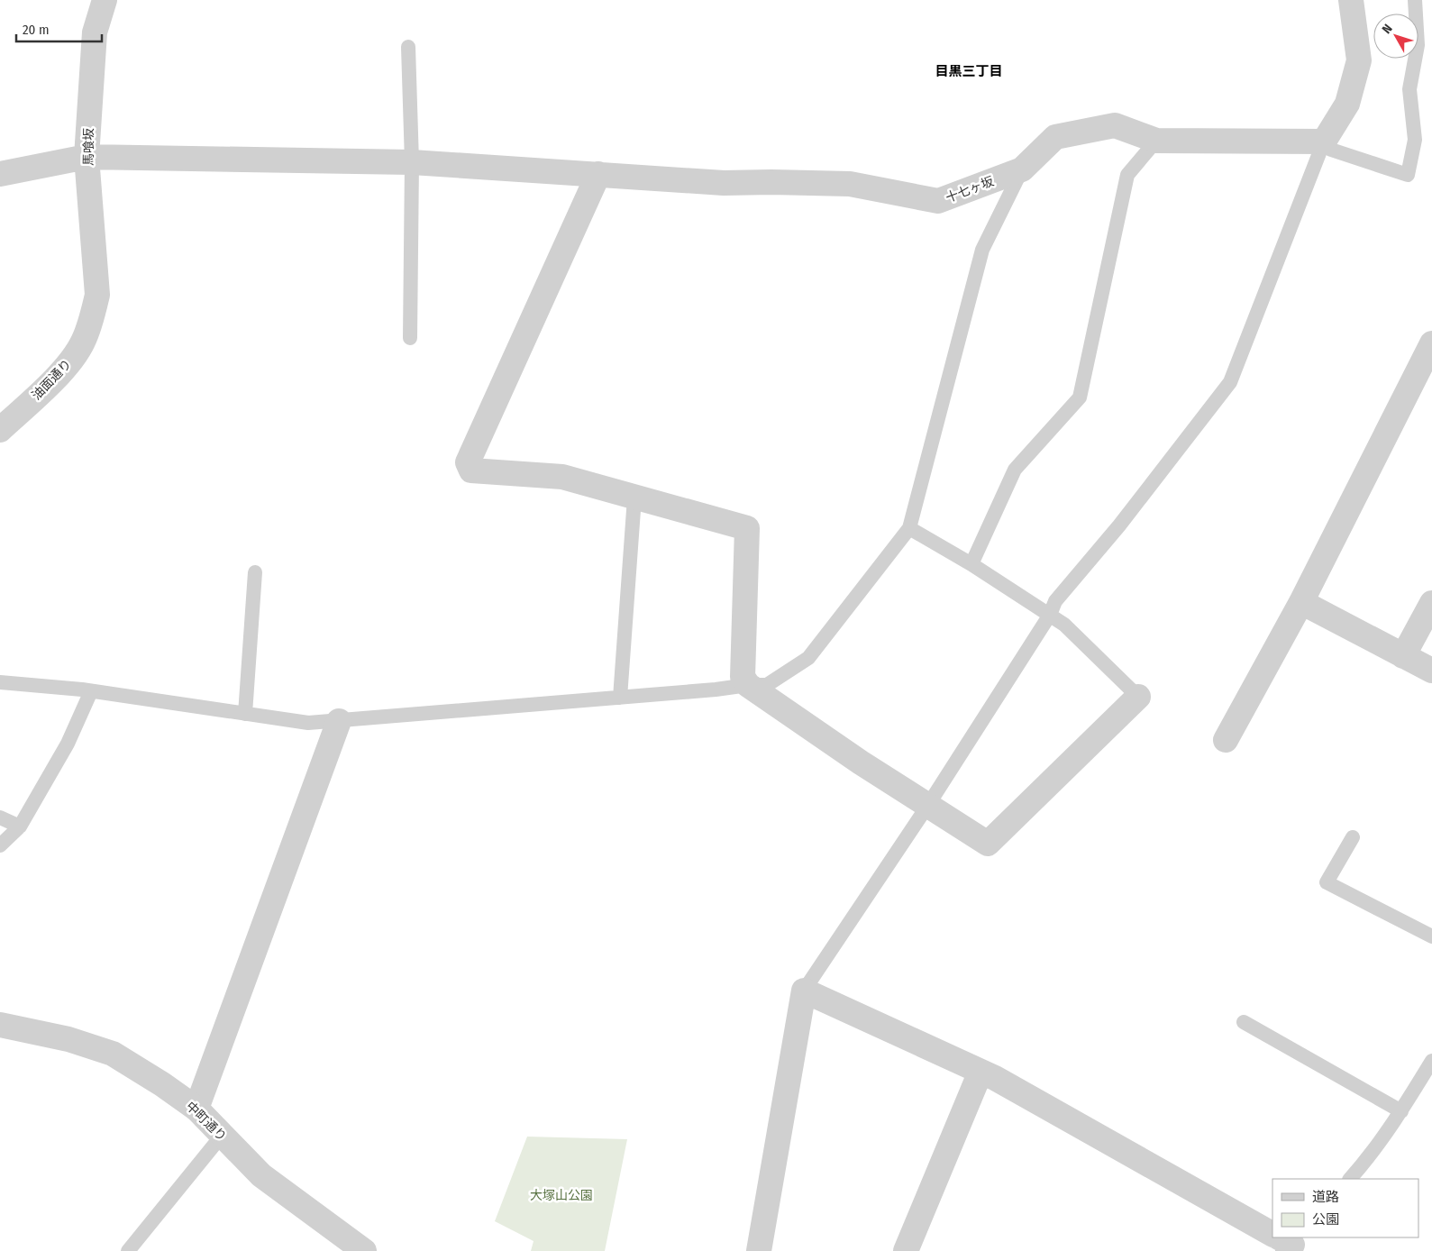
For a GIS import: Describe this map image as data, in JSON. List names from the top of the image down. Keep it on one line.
{"streets":{"street":["馬喰坂","十七ヶ坂","油面通り","中町通り"]},"crossings":[["馬喰坂","十七ヶ坂"],["馬喰坂","油面通り"]],"districts":["目黒三丁目"],"parks":["大塚山公園"],"legend":["道路","公園"],"scale_bar":"20 m","north":"top left"}
